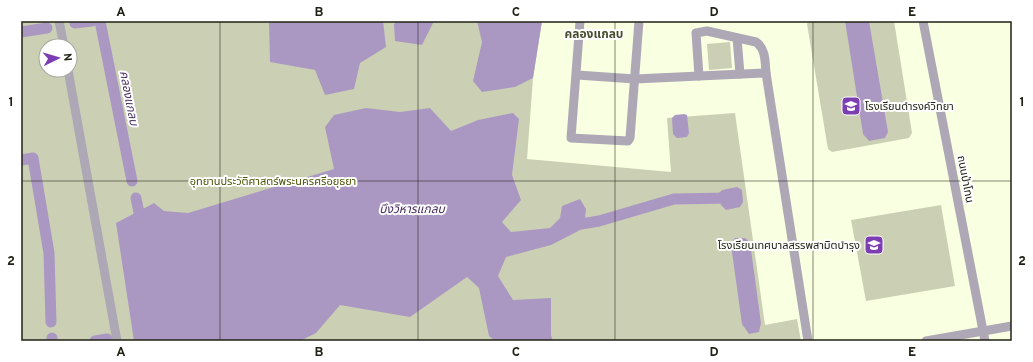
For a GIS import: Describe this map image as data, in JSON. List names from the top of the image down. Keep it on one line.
{"streets":{"street":["ถนนป่าโทน"]},"districts":["คลองแกลบ"],"water":["คลองแกลบ","บึงวิหารแกลบ"],"parks":["อุทยานประวัติศาสตร์พระนครศรีอยุธยา"],"places":{"school or university":["โรงเรียนดำรงค์วิทยา","โรงเรียนเทศบาลสรรพสามิตบำรุง"]},"north":"right","grid":{"columns":["A","B","C","D","E"],"rows":["1","2"]}}
